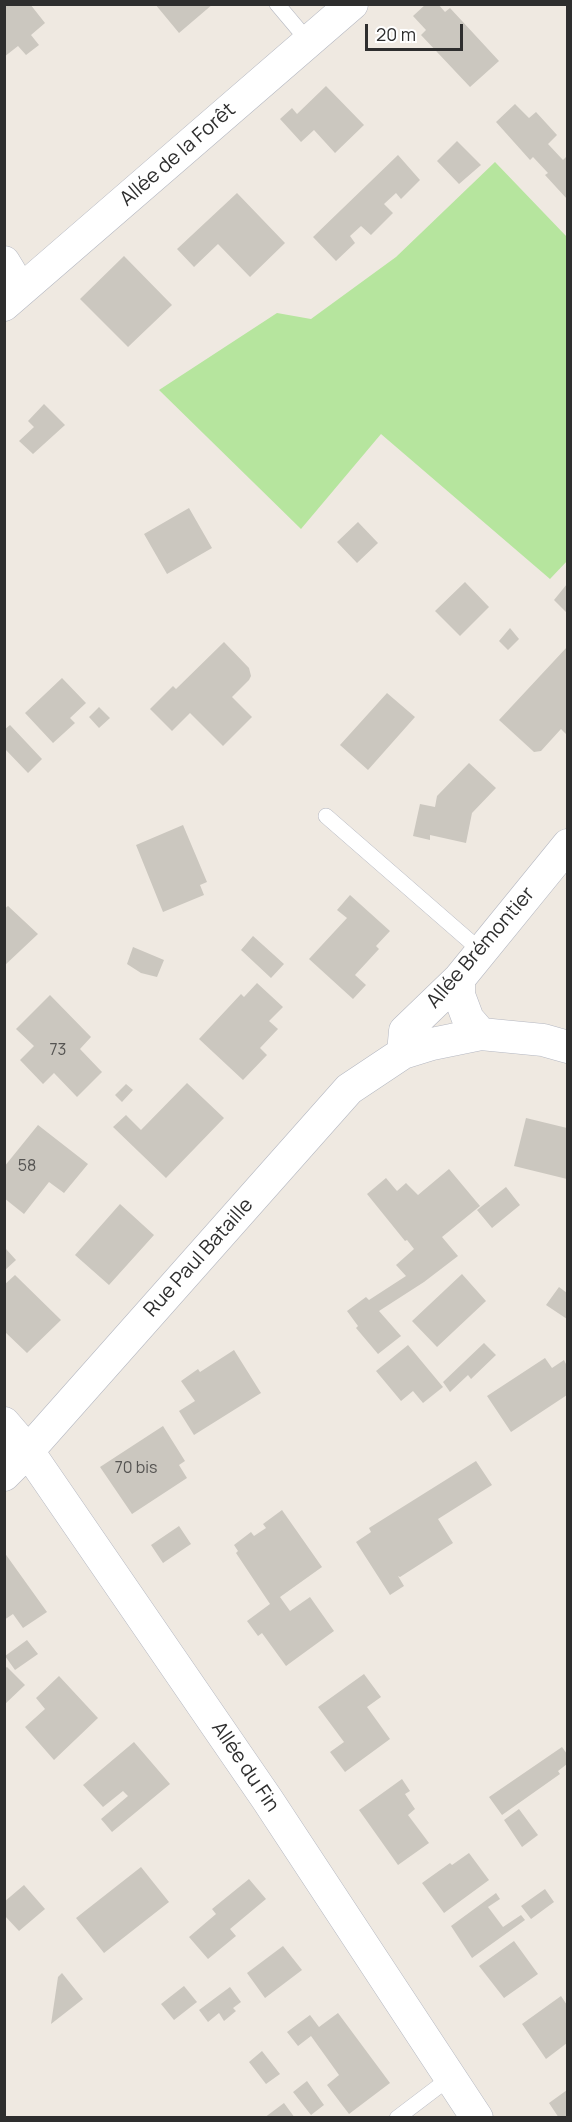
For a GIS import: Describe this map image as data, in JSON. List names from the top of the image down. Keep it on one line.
{"streets":{"street":["Allée de la Forêt","Allée Brémontier","Rue Paul Bataille","Allée du Fin"]},"crossings":[["Allée Brémontier","Rue Paul Bataille"],["Rue Paul Bataille","Allée du Fin"]],"house_numbers":["73","58","70 bis"],"scale_bar":"20 m"}
